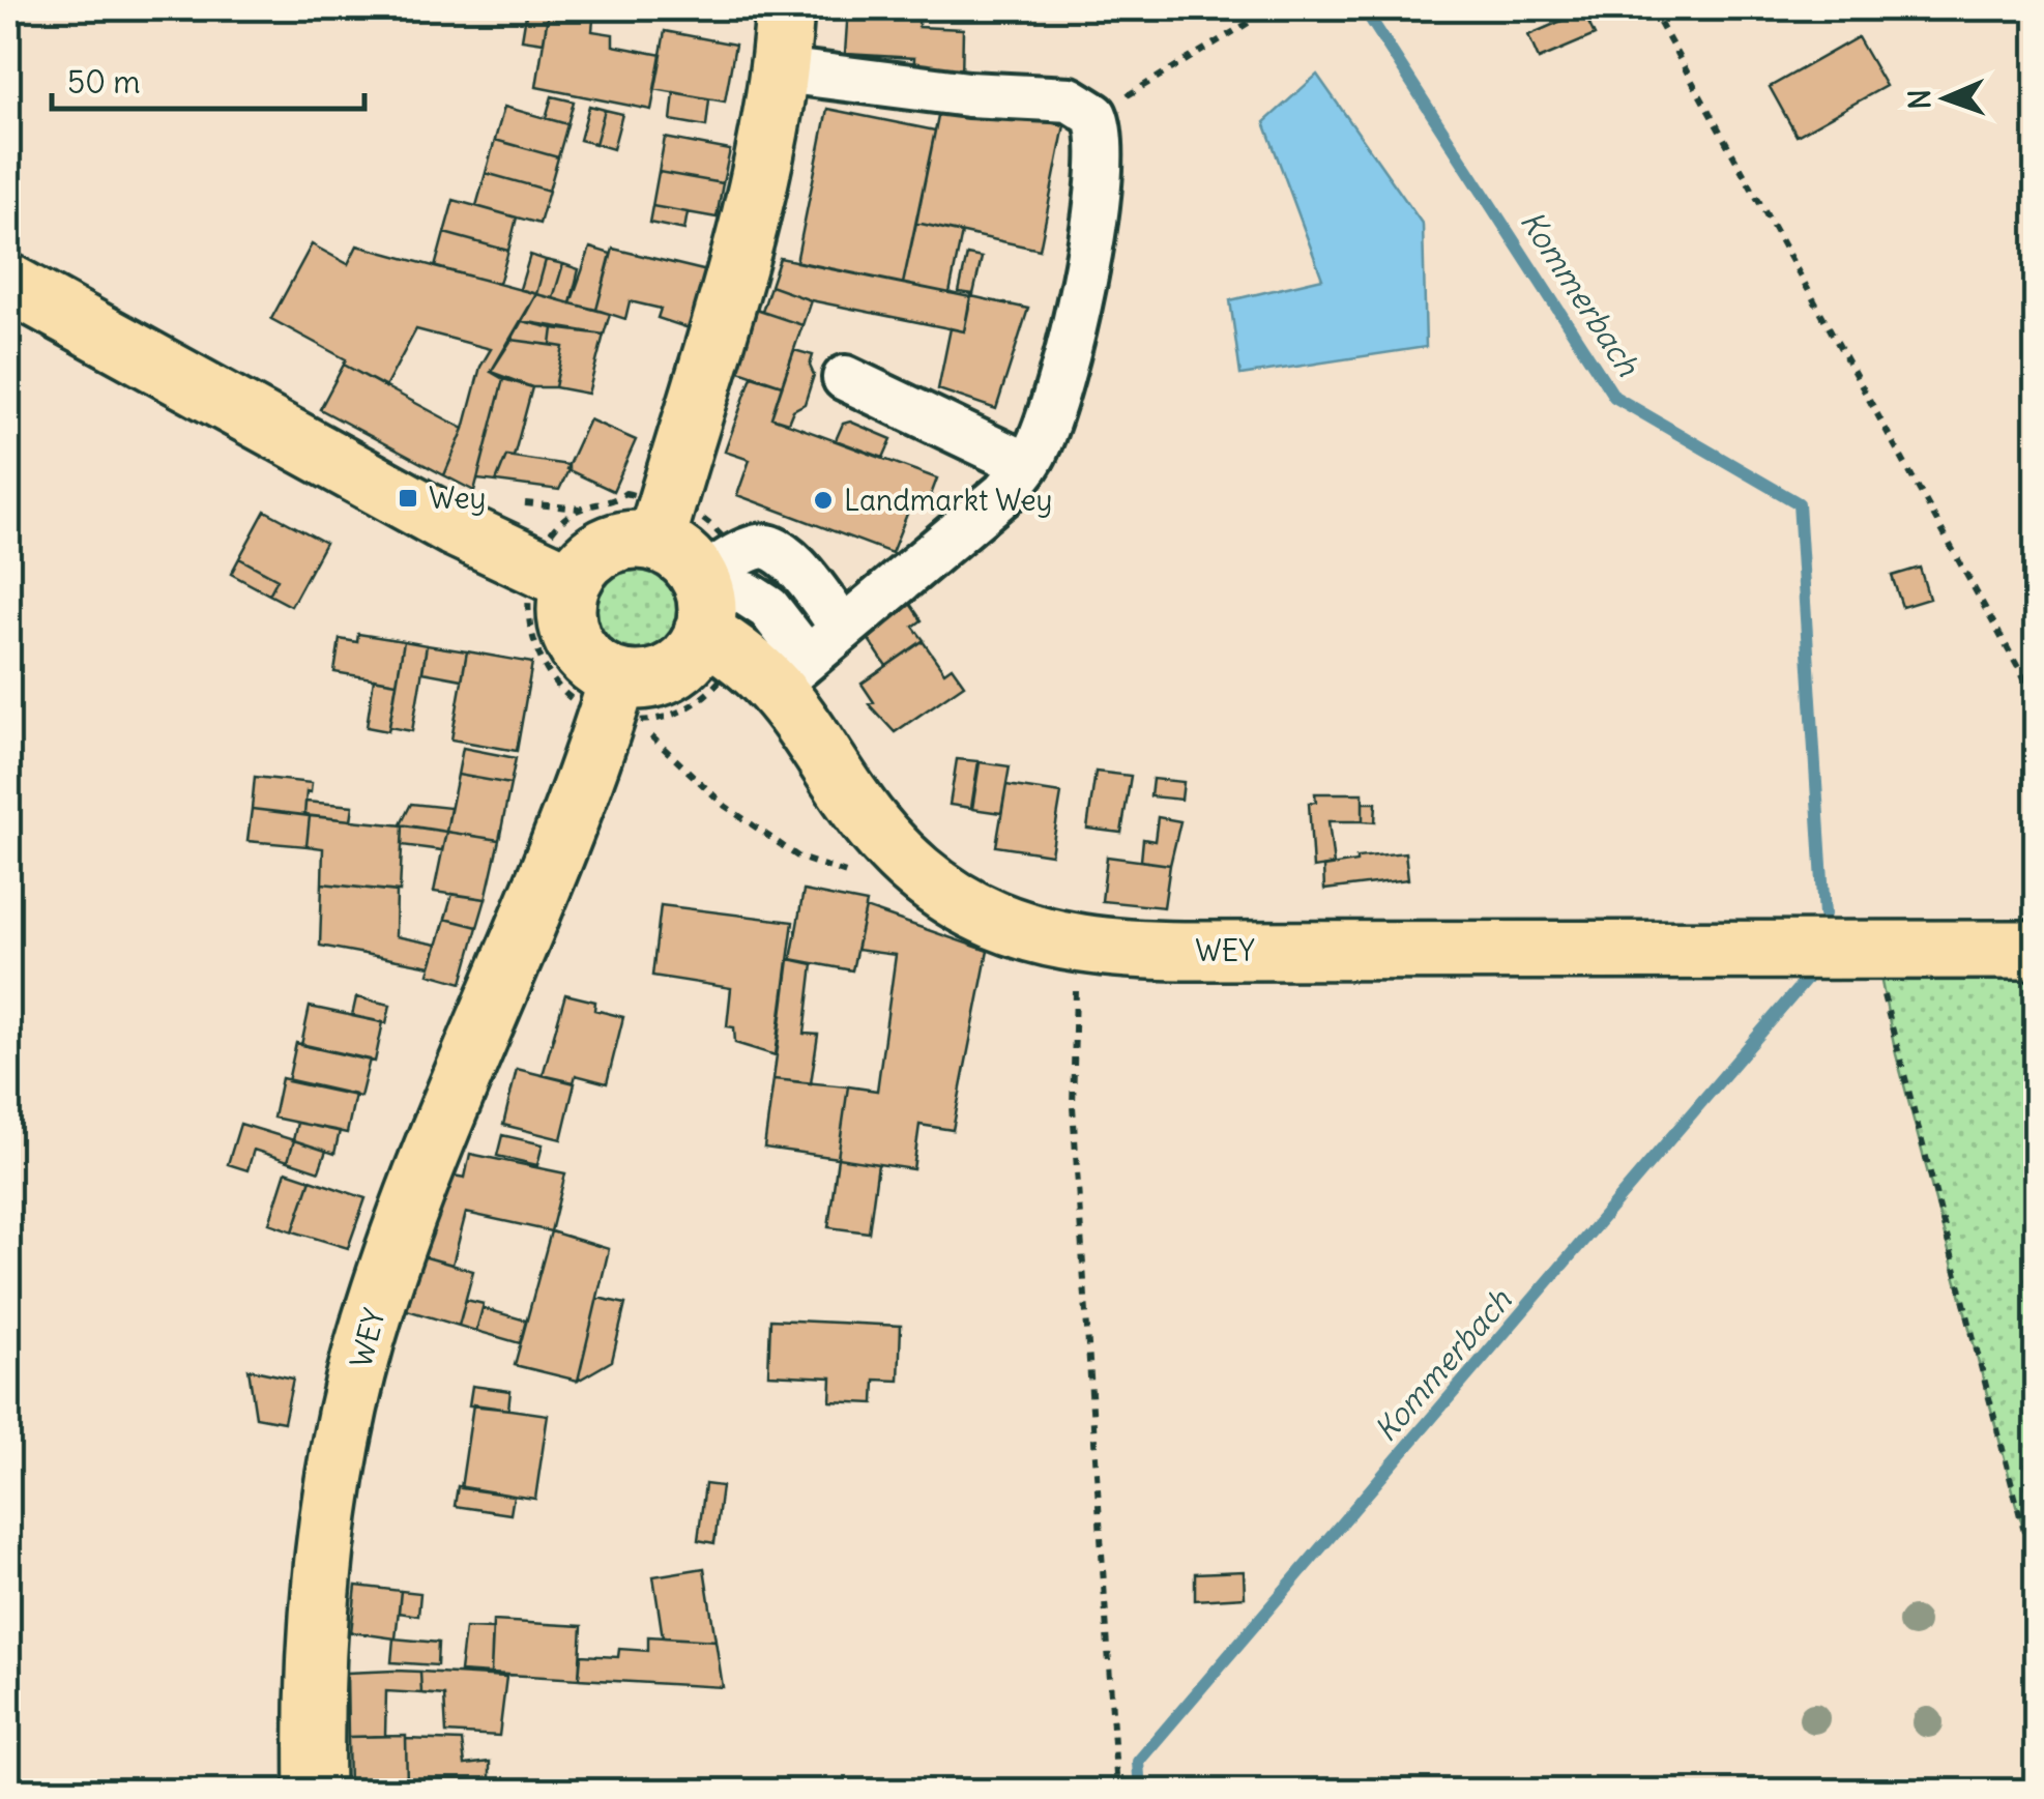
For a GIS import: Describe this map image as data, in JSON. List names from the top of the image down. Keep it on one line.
{"streets":{"main road":["WEY"]},"water":["Kommerbach"],"places":{"transit":["Wey"],"other":["Landmarkt Wey"]},"scale_bar":"50 m","north":"left"}
